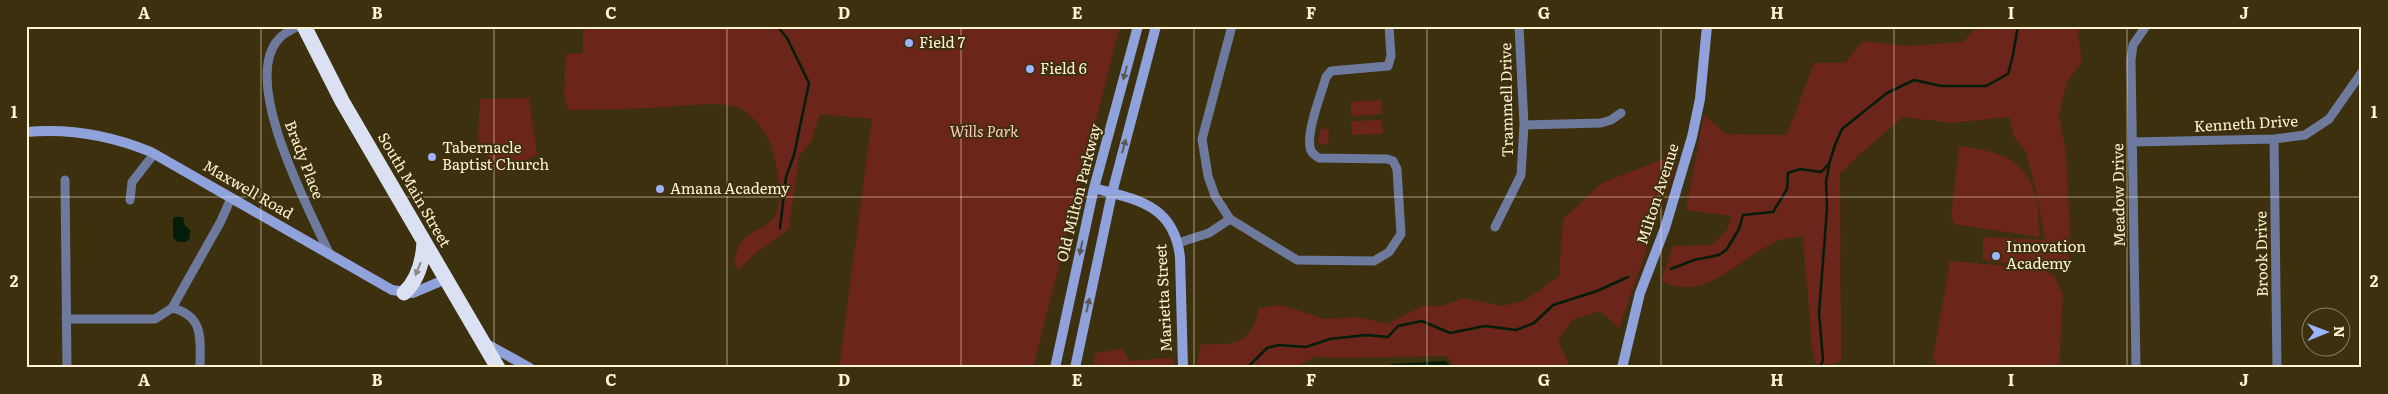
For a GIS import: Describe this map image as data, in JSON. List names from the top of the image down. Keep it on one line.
{"streets":{"highway":["South Main Street"],"street":["Trammell Drive","Kenneth Drive","Brady Place","Maxwell Road","Old Milton Parkway","Milton Avenue","Meadow Drive","Brook Drive","Marietta Street"]},"crossings":[["Kenneth Drive","Meadow Drive"],["Kenneth Drive","Brook Drive"],["Brady Place","Maxwell Road"],["Old Milton Parkway","Marietta Street"]],"parks":["Wills Park"],"places":["Field 7","Field 6","Tabernacle Baptist Church","Amana Academy","Innovation Academy"],"north":"right","grid":{"columns":["A","B","C","D","E","F","G","H","I","J"],"rows":["1","2"]}}
